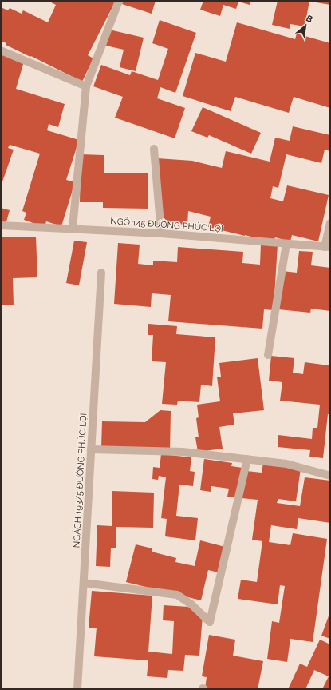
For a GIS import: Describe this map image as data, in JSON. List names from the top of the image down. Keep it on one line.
{"streets":{"street":["NGÕ 145 ĐƯỜNG PHÚC LỢI","NGÁCH 193/5 ĐƯỜNG PHÚC LỢI"]},"north":"top right"}
